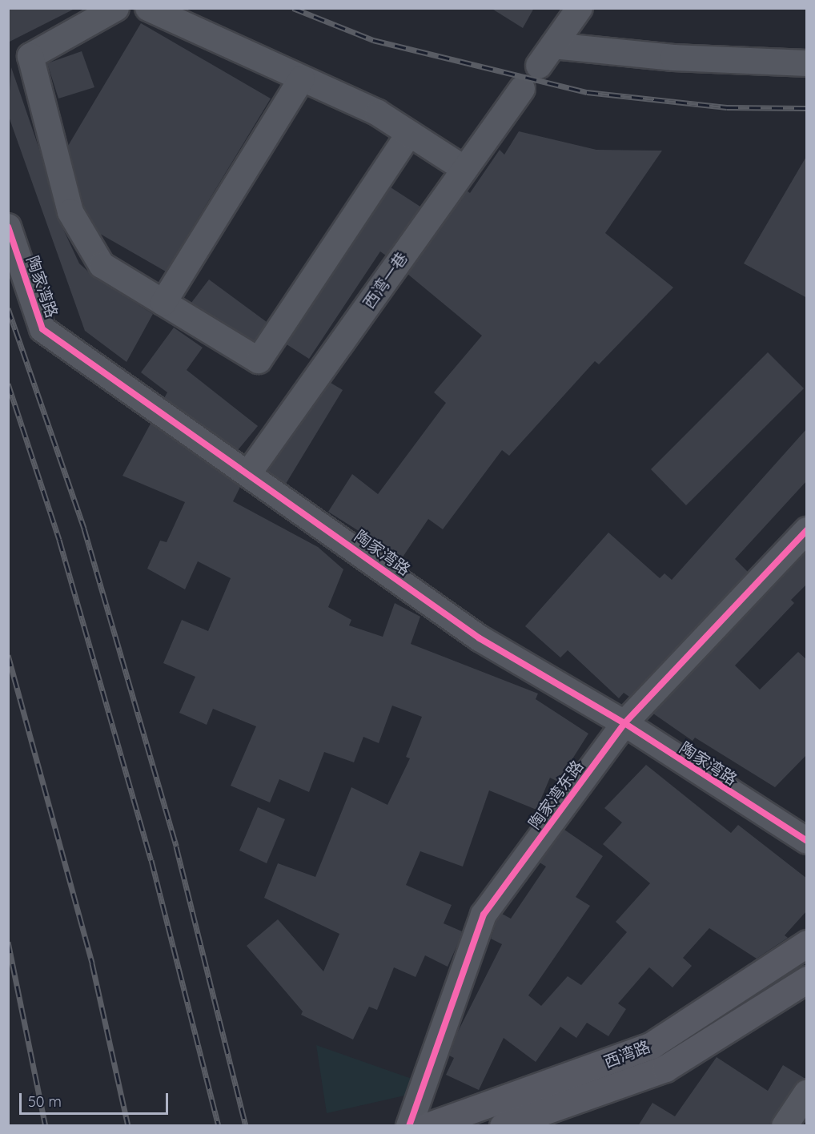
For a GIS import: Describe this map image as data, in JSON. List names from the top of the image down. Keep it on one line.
{"streets":{"main road":["西湾路"],"street":["西湾一巷","陶家湾路","陶家湾东路"]},"crossings":[["西湾一巷","陶家湾路"],["陶家湾路","陶家湾东路"]],"scale_bar":"50 m"}
